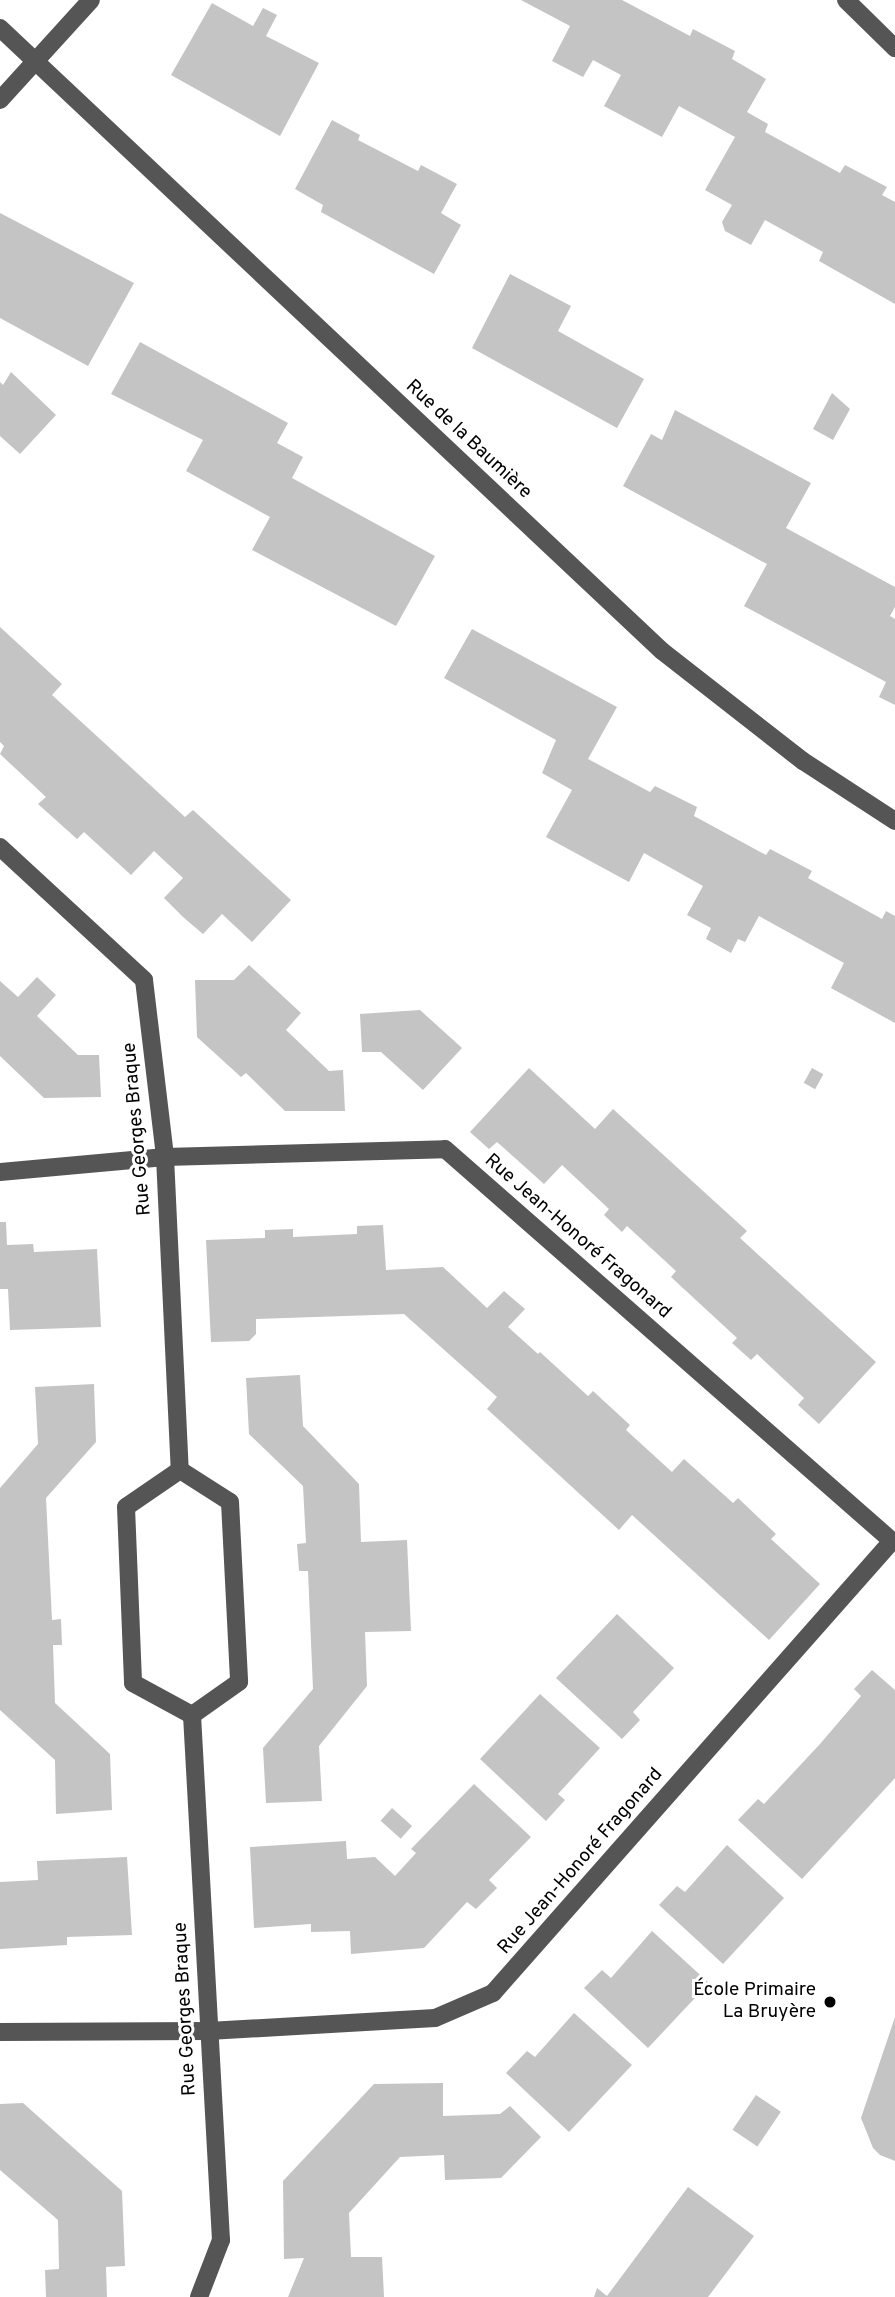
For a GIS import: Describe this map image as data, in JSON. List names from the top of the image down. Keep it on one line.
{"streets":{"street":["Rue de la Baumière","Rue Georges Braque","Rue Jean-Honoré Fragonard"]},"crossings":[["Rue Georges Braque","Rue Jean-Honoré Fragonard"]],"places":["École Primaire La Bruyère"]}
